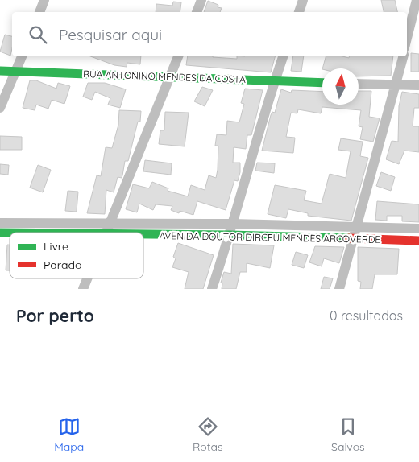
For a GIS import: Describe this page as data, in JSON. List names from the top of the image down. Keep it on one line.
{"streets":{"street":["RUA ANTONINO MENDES DA COSTA","AVENIDA DOUTOR DIRCEU MENDES ARCOVERDE"]},"legend":["Livre","Parado"],"north":"top","page":{"search":"Pesquisar aqui","heading":["Por perto","0 resultados"],"nav":["Mapa","Rotas","Salvos"]}}
